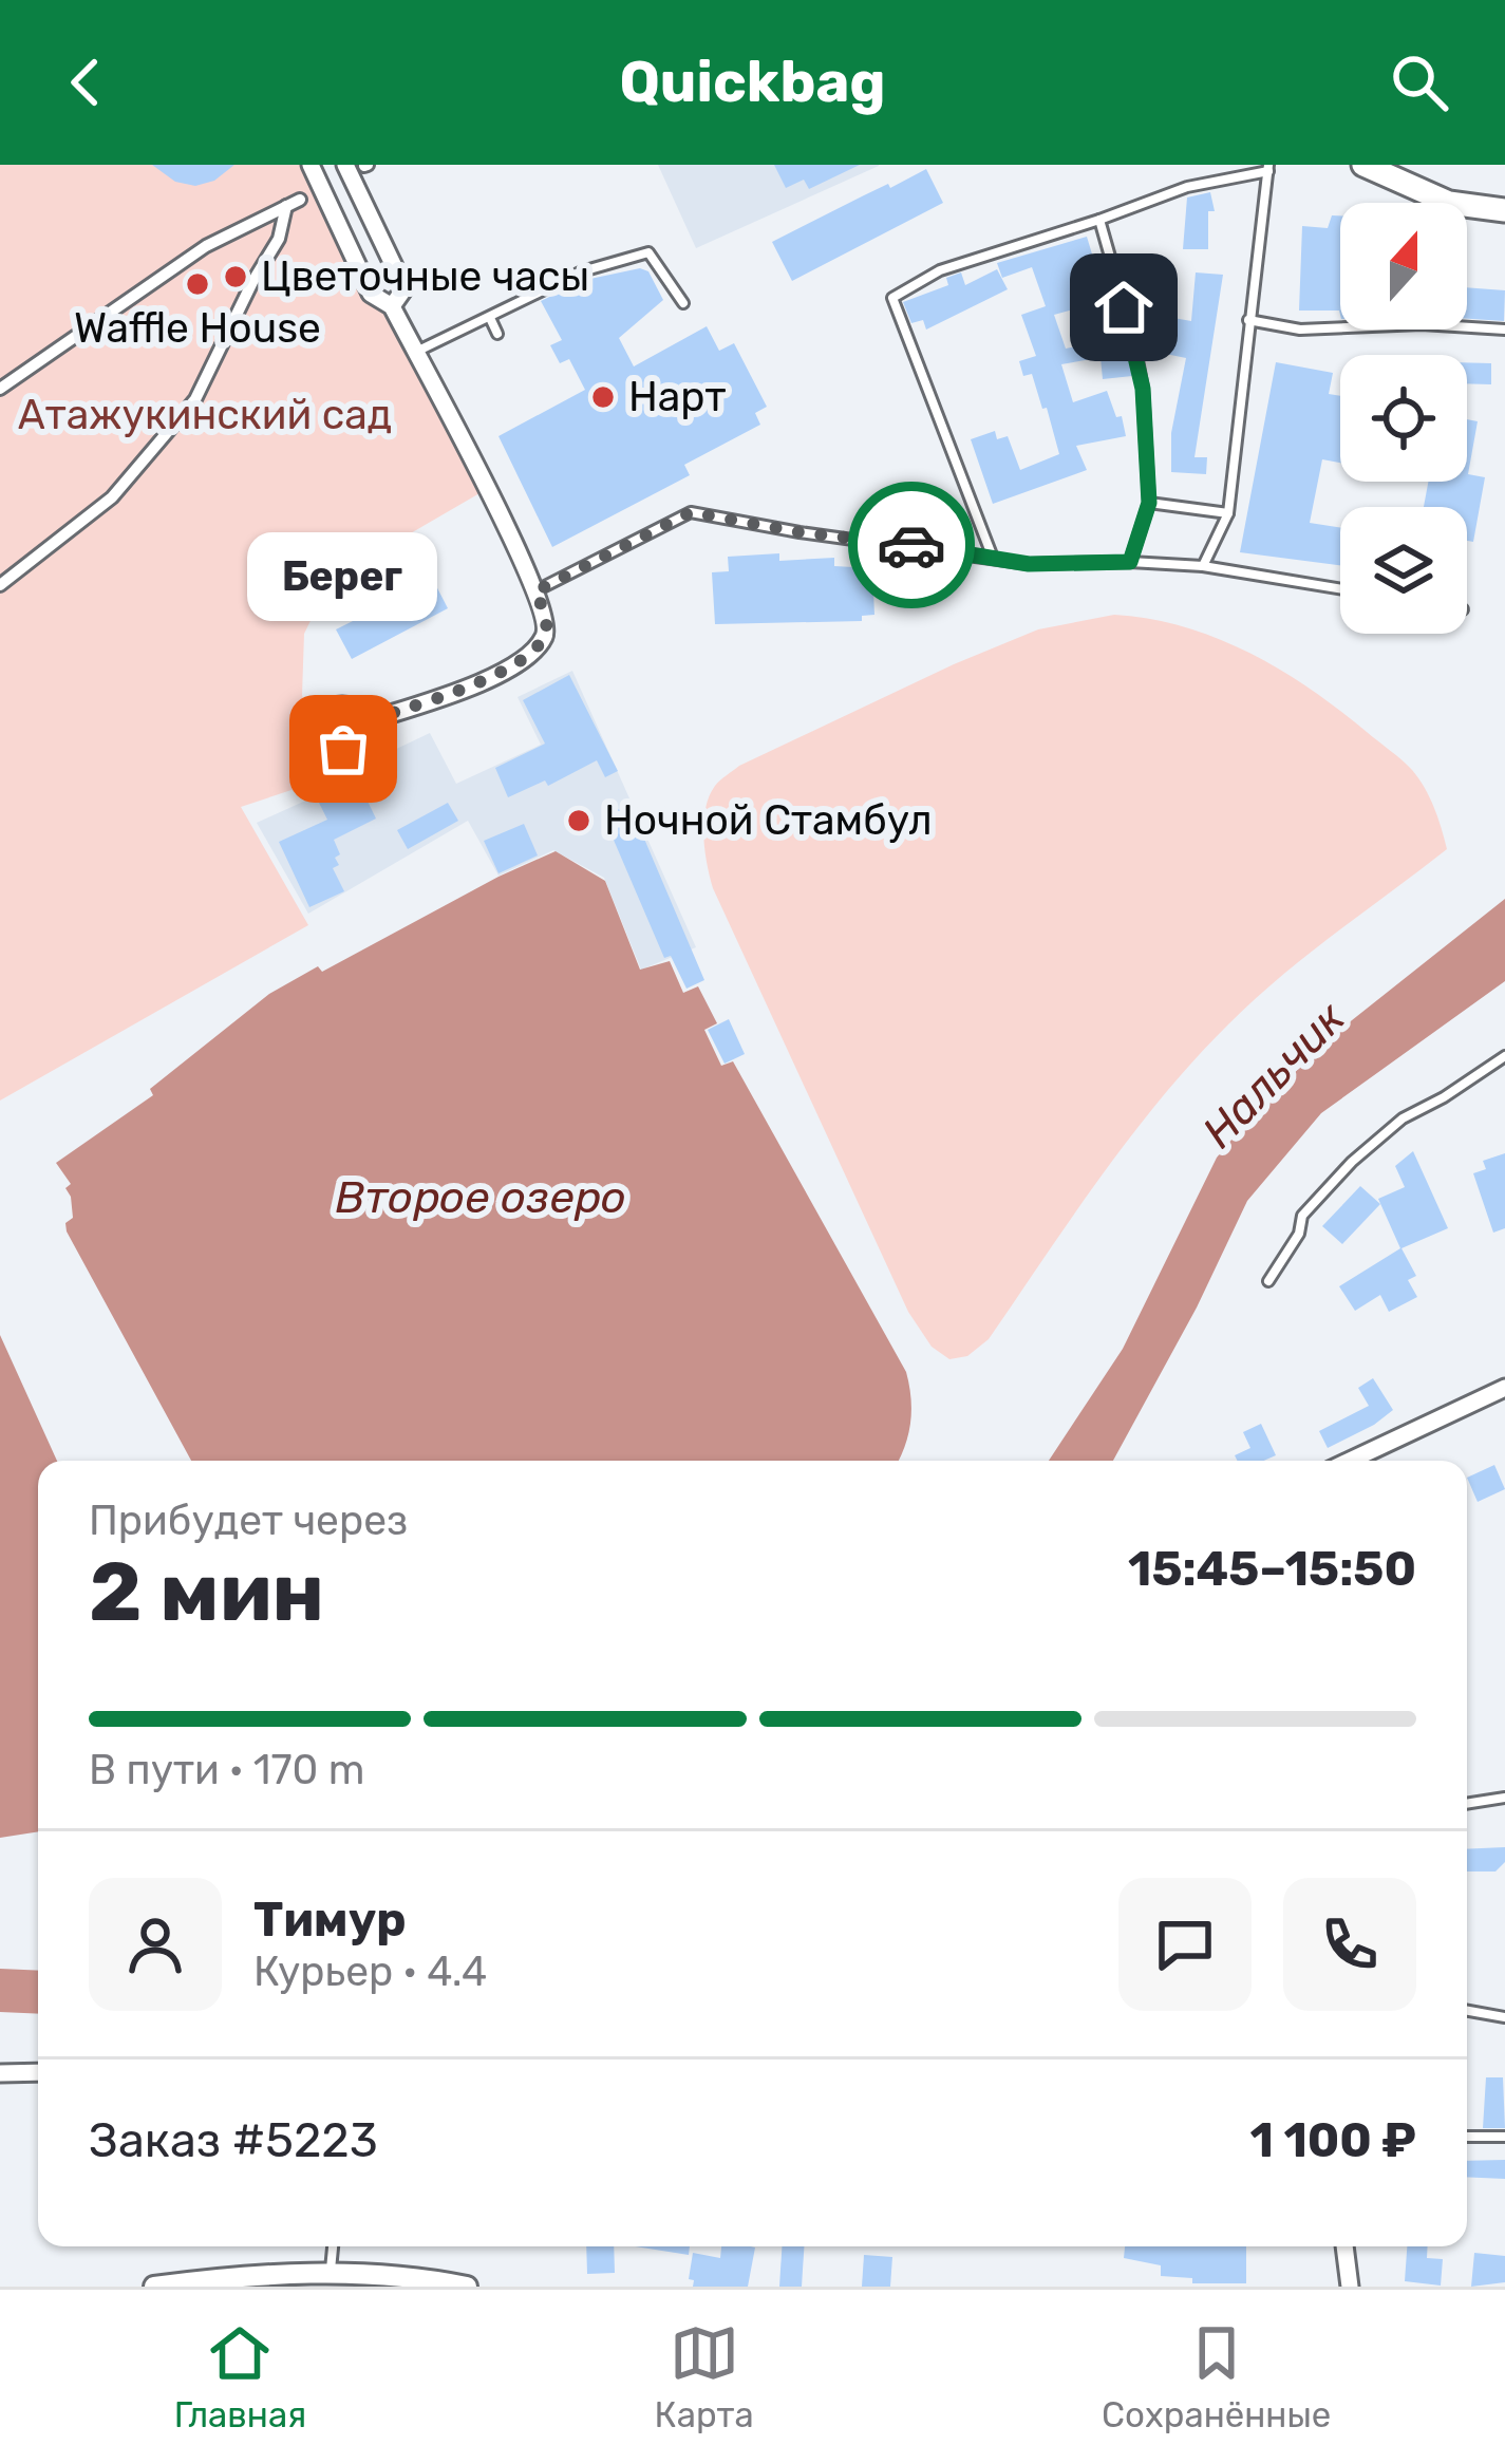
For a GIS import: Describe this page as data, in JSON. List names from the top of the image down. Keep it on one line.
{"water":["Нальчик","Второе озеро"],"parks":["Атажукинский сад"],"places":["Цветочные часы","Waffle House","Нарт","Берег","Ночной Стамбул"],"north":"top","page":{"header":"Quickbag","bubble":"Берег","heading":["2 мин","Прибудет через","15:45–15:50"],"panel":["Тимур","Курьер · 4.4","Заказ #5223","1 100 ₽"],"bar":"В пути · 170 m","tabs":["Главная","Карта","Сохранённые"]}}
